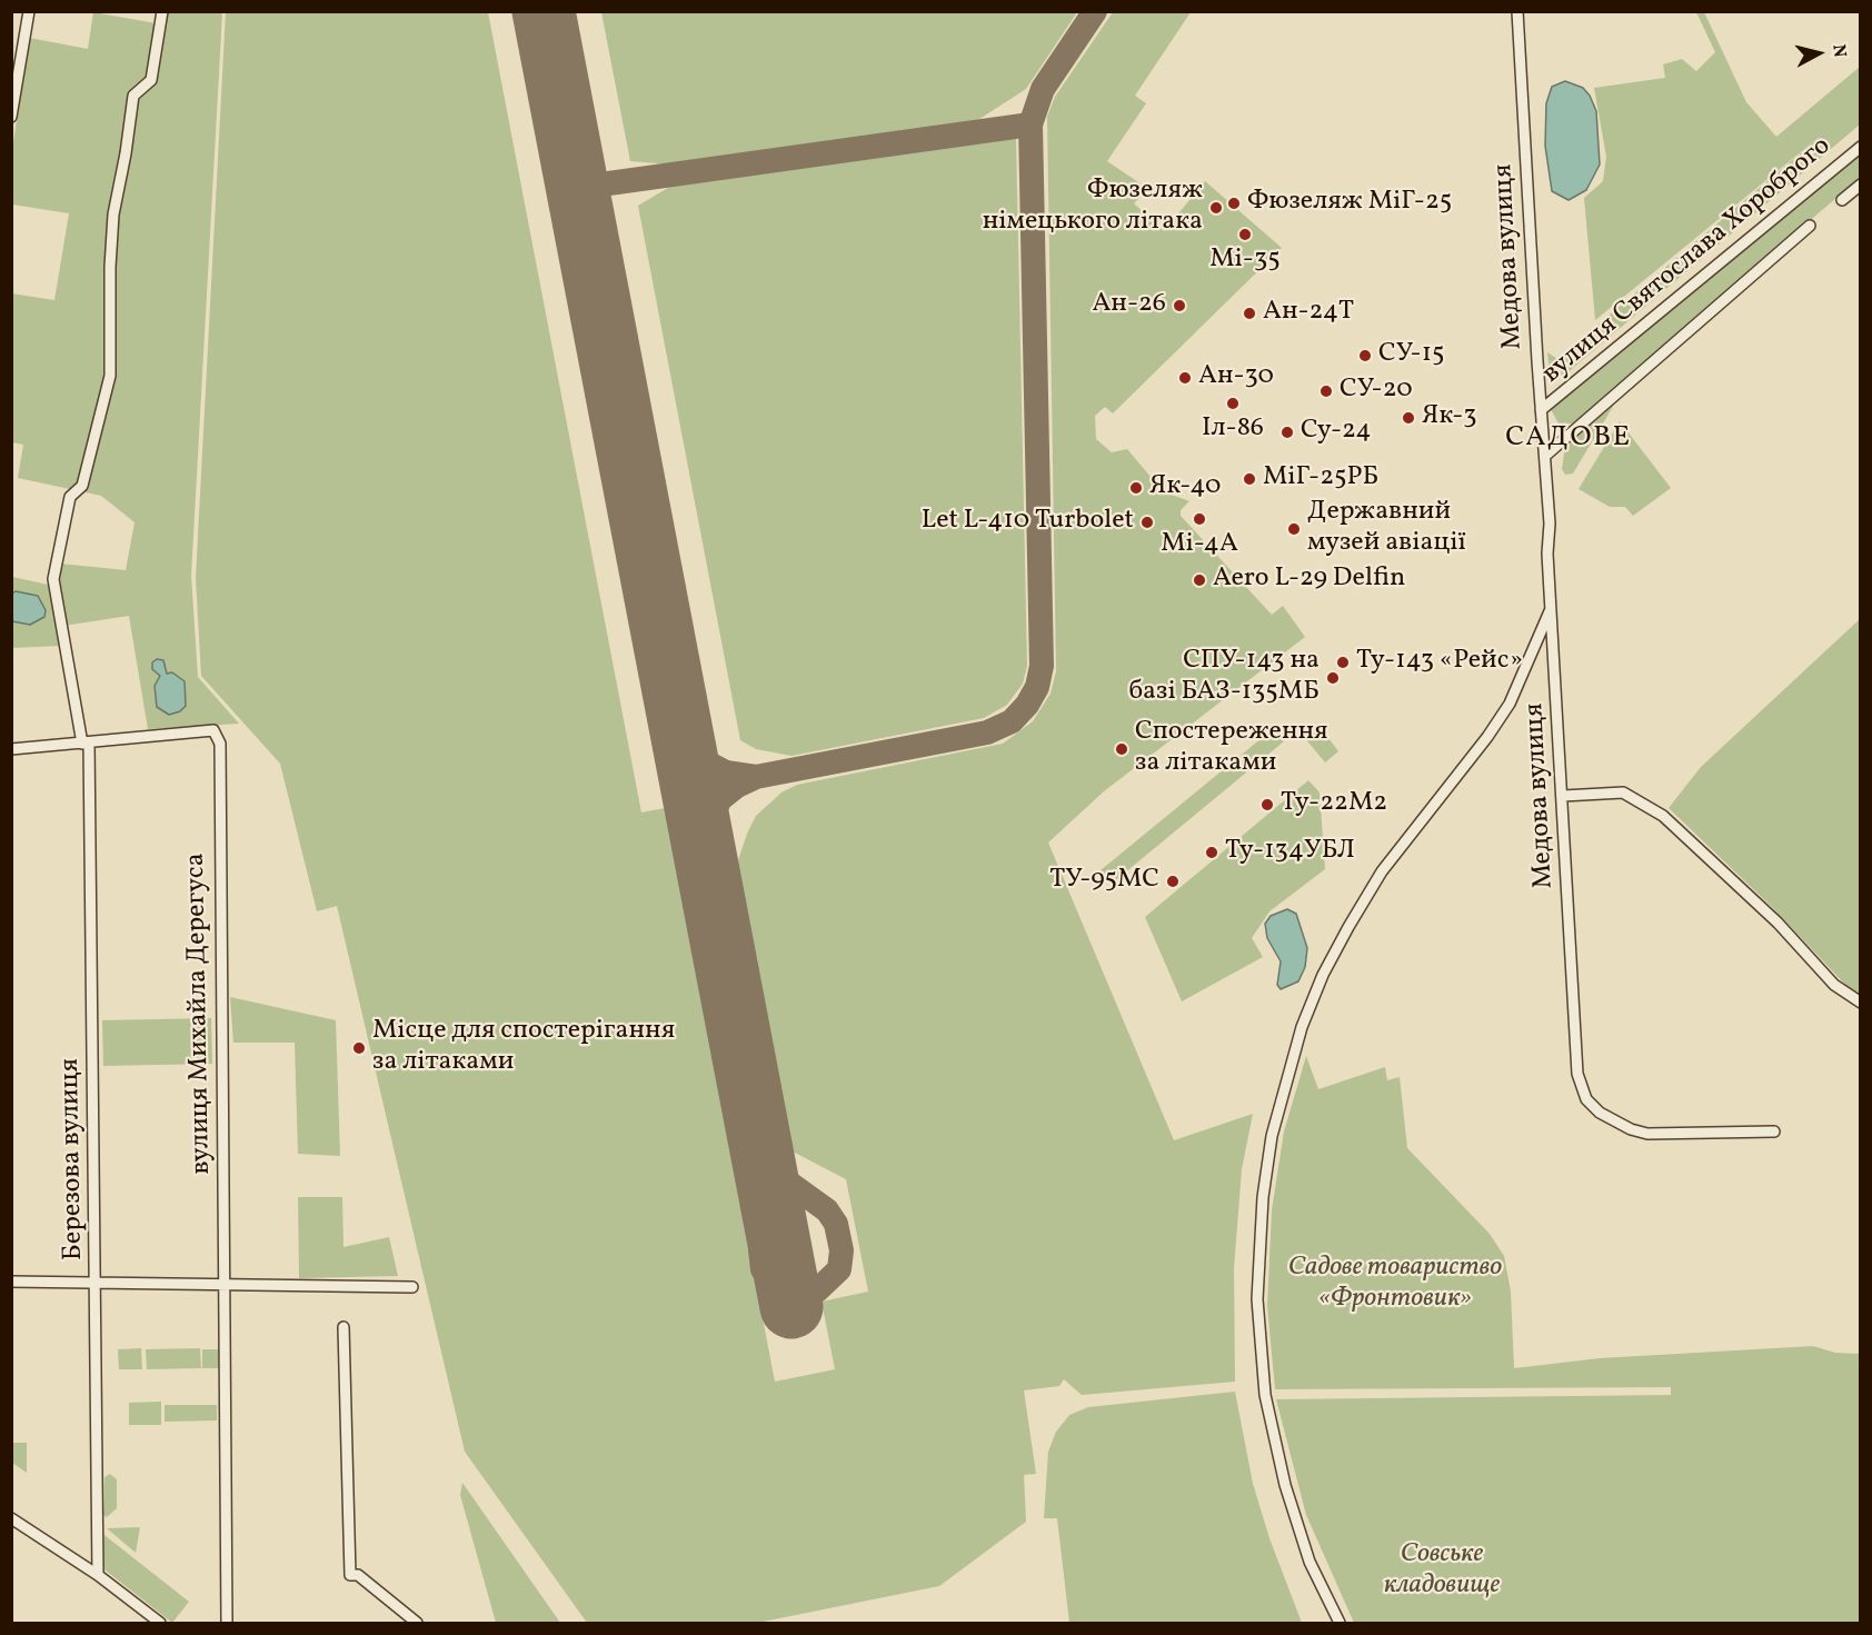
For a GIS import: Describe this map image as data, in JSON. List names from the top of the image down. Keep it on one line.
{"streets":{"street":["Медова вулиця","вулиця Святослава Хороброго","вулиця Михайла Дерегуса","Березова вулиця"]},"crossings":[["Медова вулиця","вулиця Святослава Хороброго"],["вулиця Михайла Дерегуса","Березова вулиця"]],"districts":["САДОВЕ"],"parks":["Садове товариство «Фронтовик»","Совське кладовище"],"places":["Фюзеляж МіГ-25","Фюзеляж німецького літака","Мі-35","Ан-26","Ан-24Т","СУ-15","Ан-30","СУ-20","Іл-86","Як-3","Су-24","МіГ-25РБ","Як-40","Мі-4А","Let L-410 Turbolet","Державний музей авіації","Aero L-29 Delfin","Ту-143 «Рейс»","СПУ-143 на базі БАЗ-135МБ","Спостереження за літаками","Ту-22М2","Ту-134УБЛ","ТУ-95МС","Місце для спостерігання за літаками"],"north":"right"}
